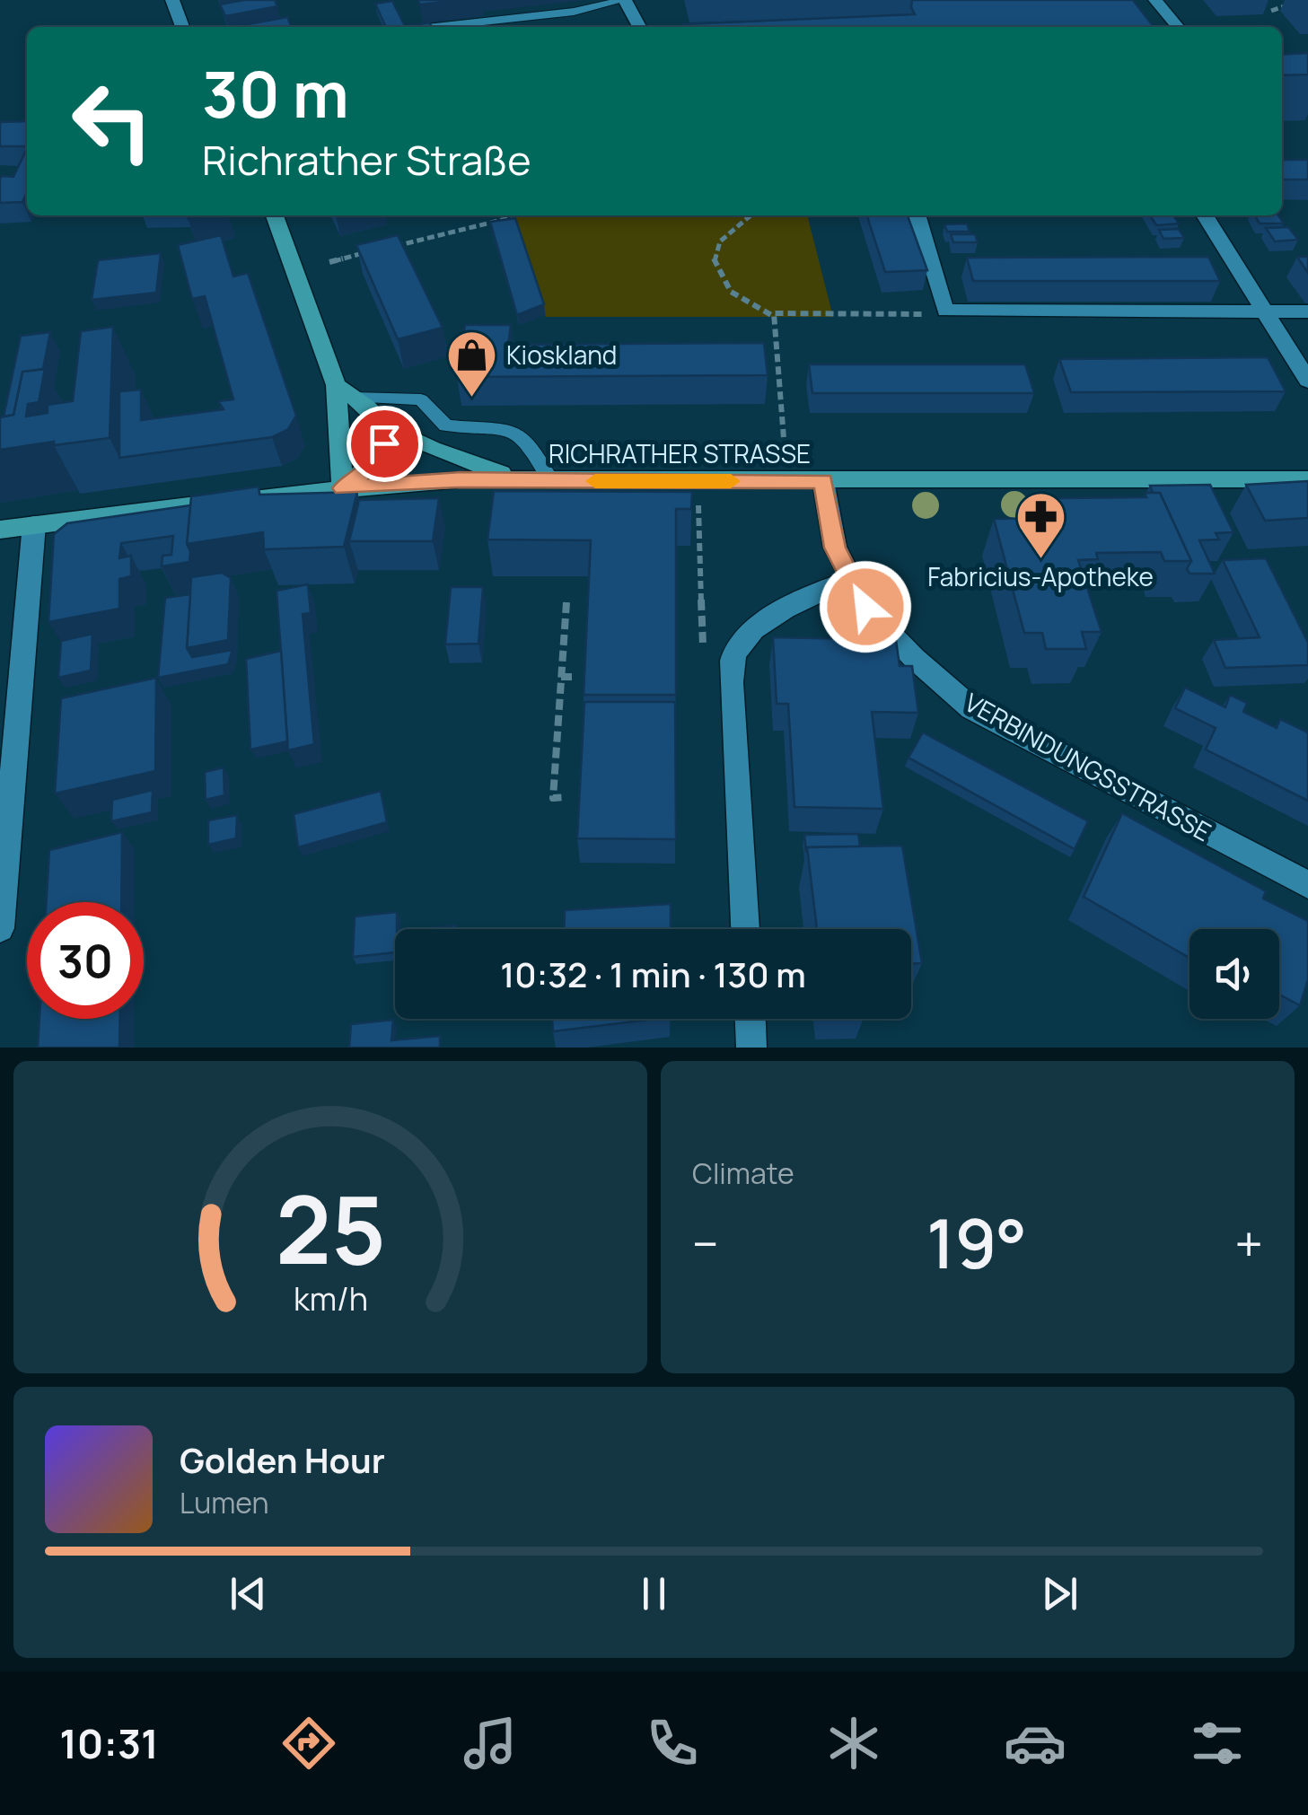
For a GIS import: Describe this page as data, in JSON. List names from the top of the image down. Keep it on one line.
{"streets":{"main road":["RICHRATHER STRASSE"],"street":["VERBINDUNGSSTRASSE"]},"crossings":[["RICHRATHER STRASSE","VERBINDUNGSSTRASSE"]],"places":{"shop":["Kioskland"],"pharmacy":["Fabricius-Apotheke"]},"page":{"turn":["30 m","Richrather Straße"],"limit":"30","trip":"10:32 · 1 min · 130 m","tile":"Climate","heat":["−","19°","+"],"song":["Golden Hour","Lumen"],"tabs":"10:31","gauge":["25","km/h"]}}
